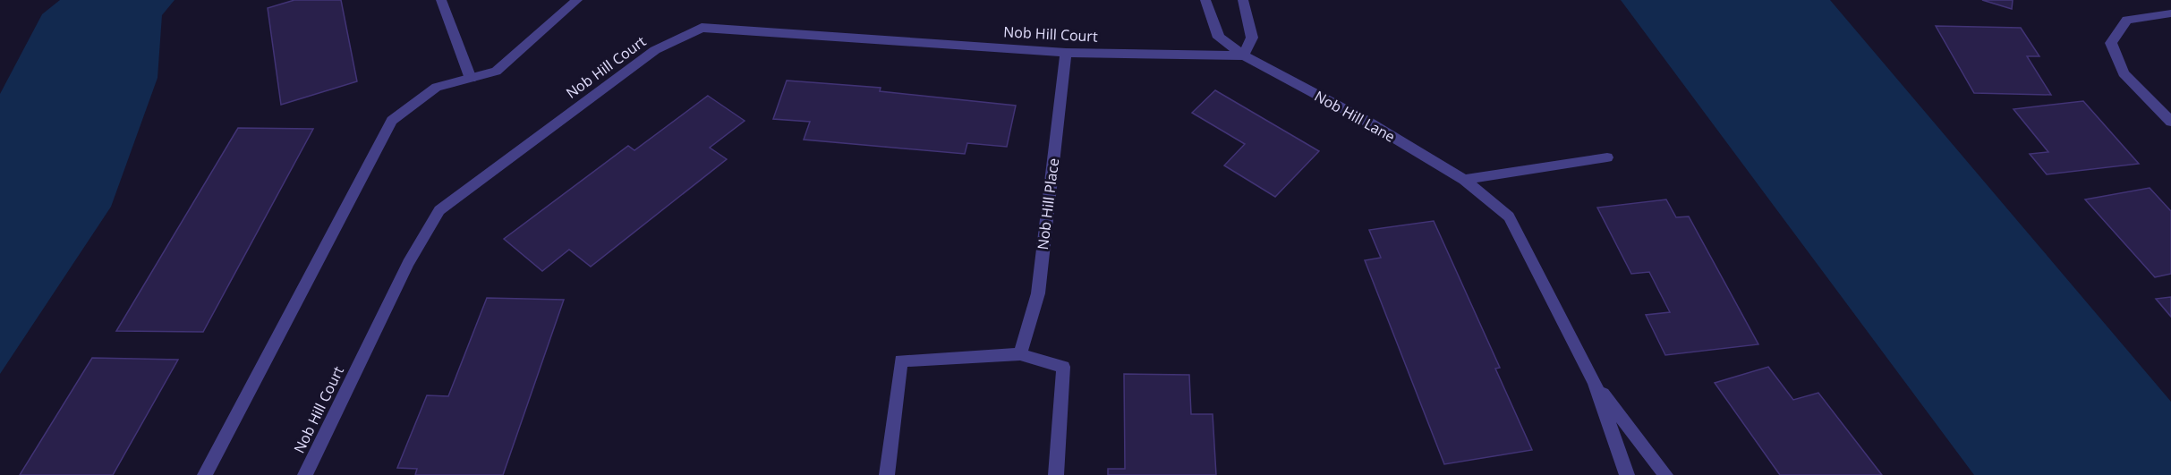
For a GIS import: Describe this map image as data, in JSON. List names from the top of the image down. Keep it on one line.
{"streets":{"street":["Nob Hill Court","Nob Hill Lane","Nob Hill Place"]},"crossings":[["Nob Hill Court","Nob Hill Lane"],["Nob Hill Court","Nob Hill Place"]]}
